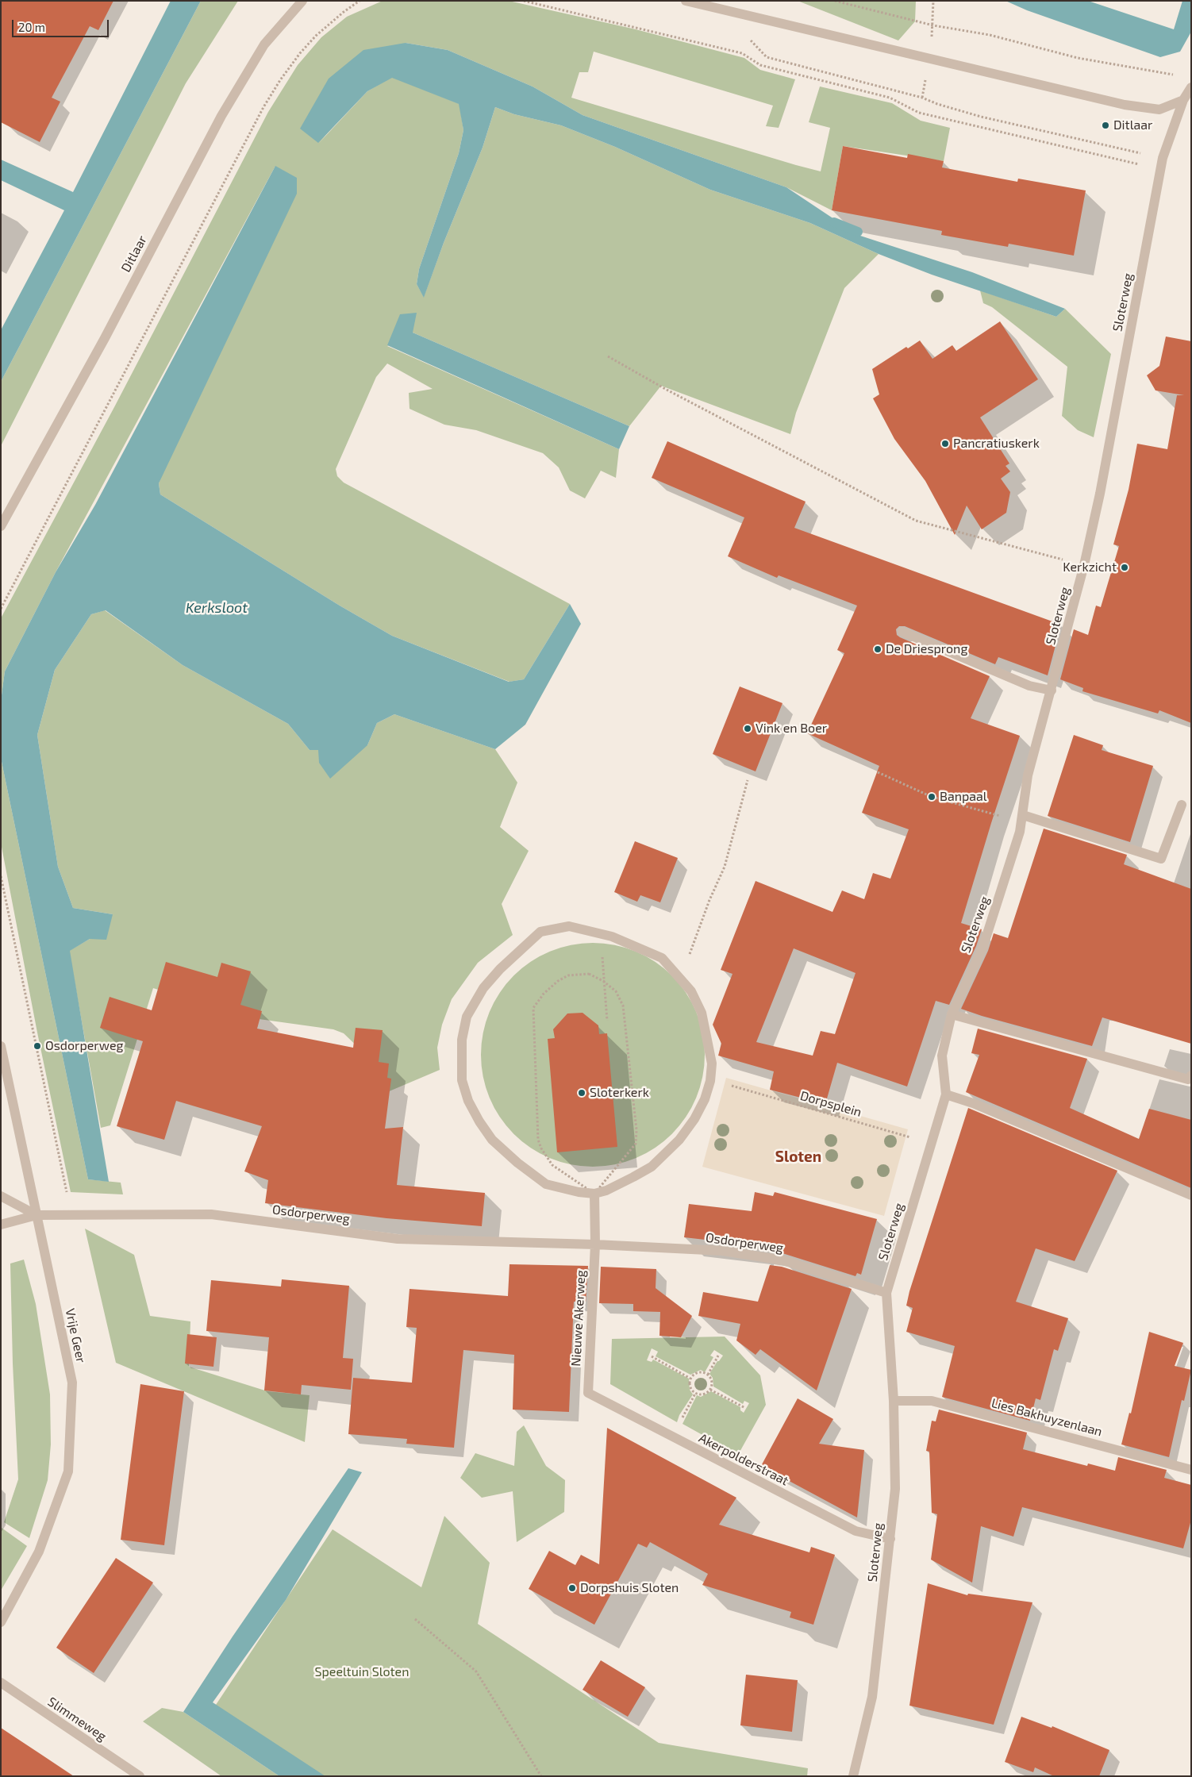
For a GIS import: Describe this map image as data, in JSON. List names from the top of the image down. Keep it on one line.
{"streets":{"street":["Ditlaar","Sloterweg","Osdorperweg","Nieuwe Akerweg","Vrije Geer","Lies Bakhuyzenlaan","Akerpolderstraat","Slimmeweg"],"path":["Dorpsplein"]},"crossings":[["Sloterweg","Dorpsplein"],["Sloterweg","Osdorperweg"],["Sloterweg","Lies Bakhuyzenlaan"],["Sloterweg","Akerpolderstraat"],["Osdorperweg","Nieuwe Akerweg"],["Osdorperweg","Vrije Geer"],["Nieuwe Akerweg","Akerpolderstraat"]],"districts":["Sloten"],"water":["Kerksloot"],"parks":["Speeltuin Sloten"],"places":["Ditlaar","Pancratiuskerk","Kerkzicht","De Driesprong","Vink en Boer","Banpaal","Osdorperweg","Sloterkerk","Dorpshuis Sloten"],"scale_bar":"20 m"}
